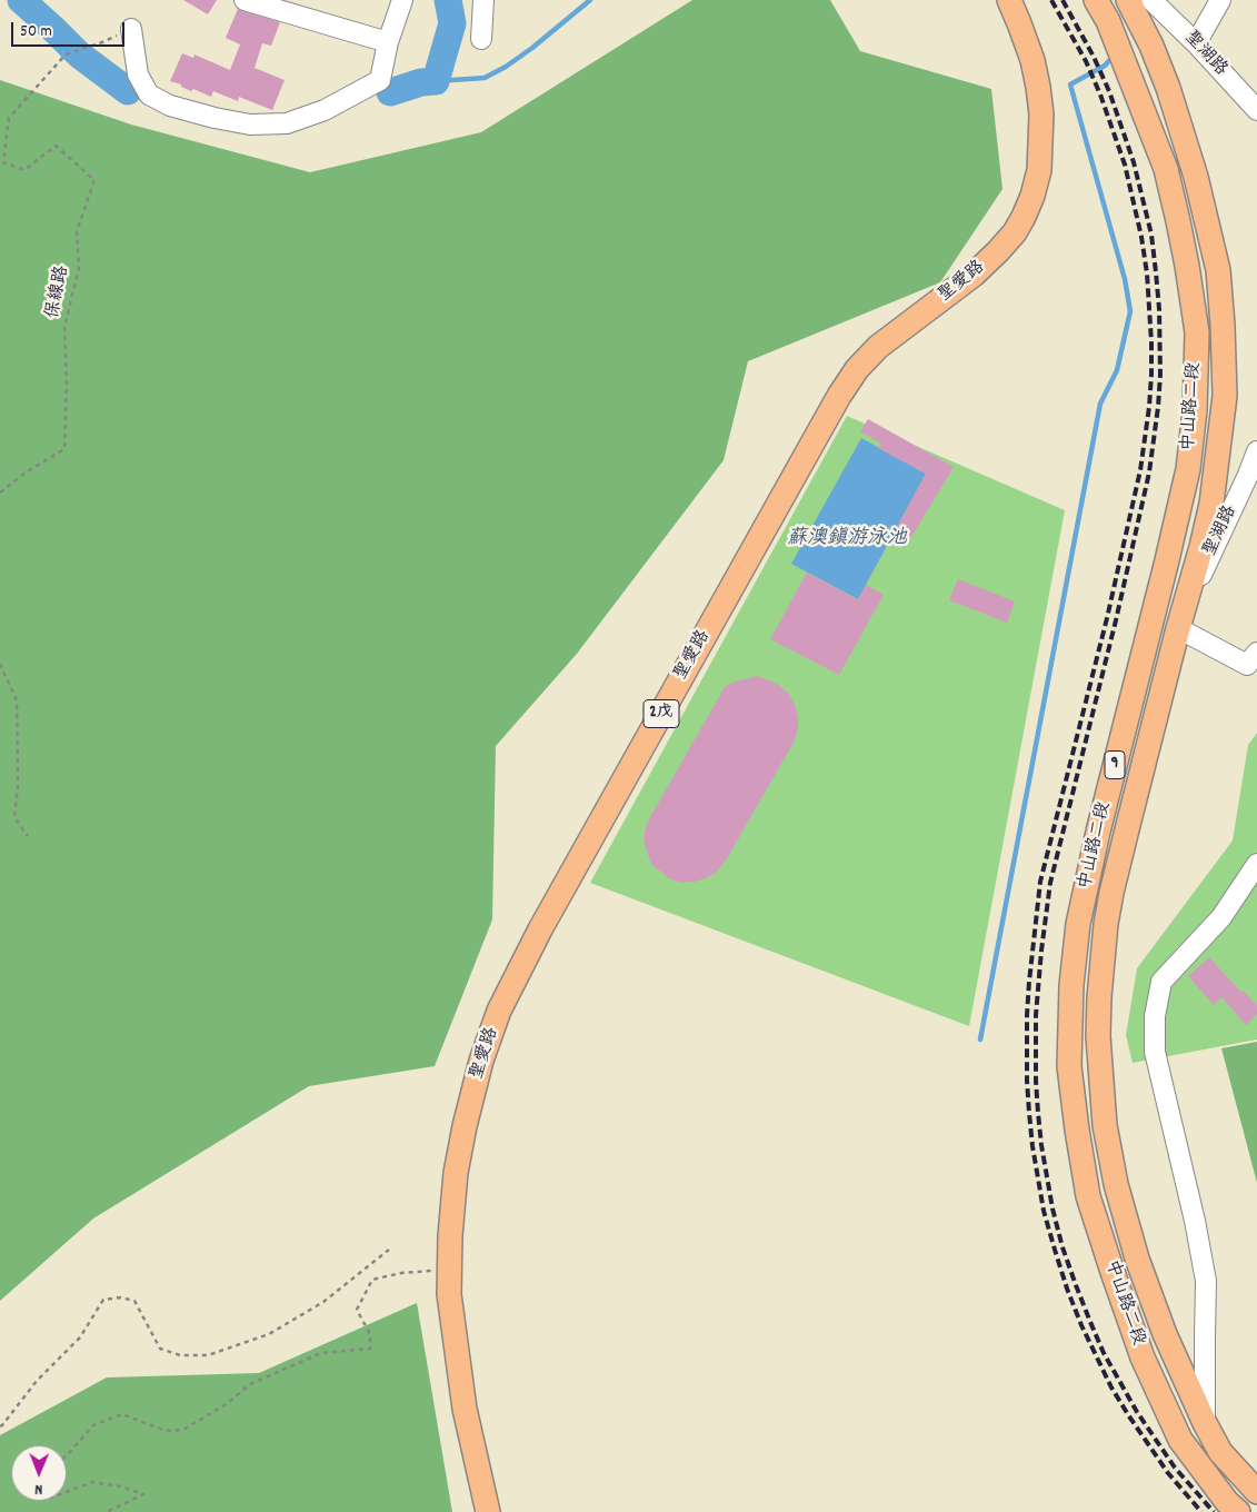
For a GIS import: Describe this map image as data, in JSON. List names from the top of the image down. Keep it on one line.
{"streets":{"main road":["聖愛路","中山路二段","2戊","9"],"street":["聖湖路"],"path":["保線路"]},"crossings":[["聖湖路","中山路二段"]],"water":["蘇澳鎮游泳池"],"scale_bar":"50 m","north":"bottom"}
